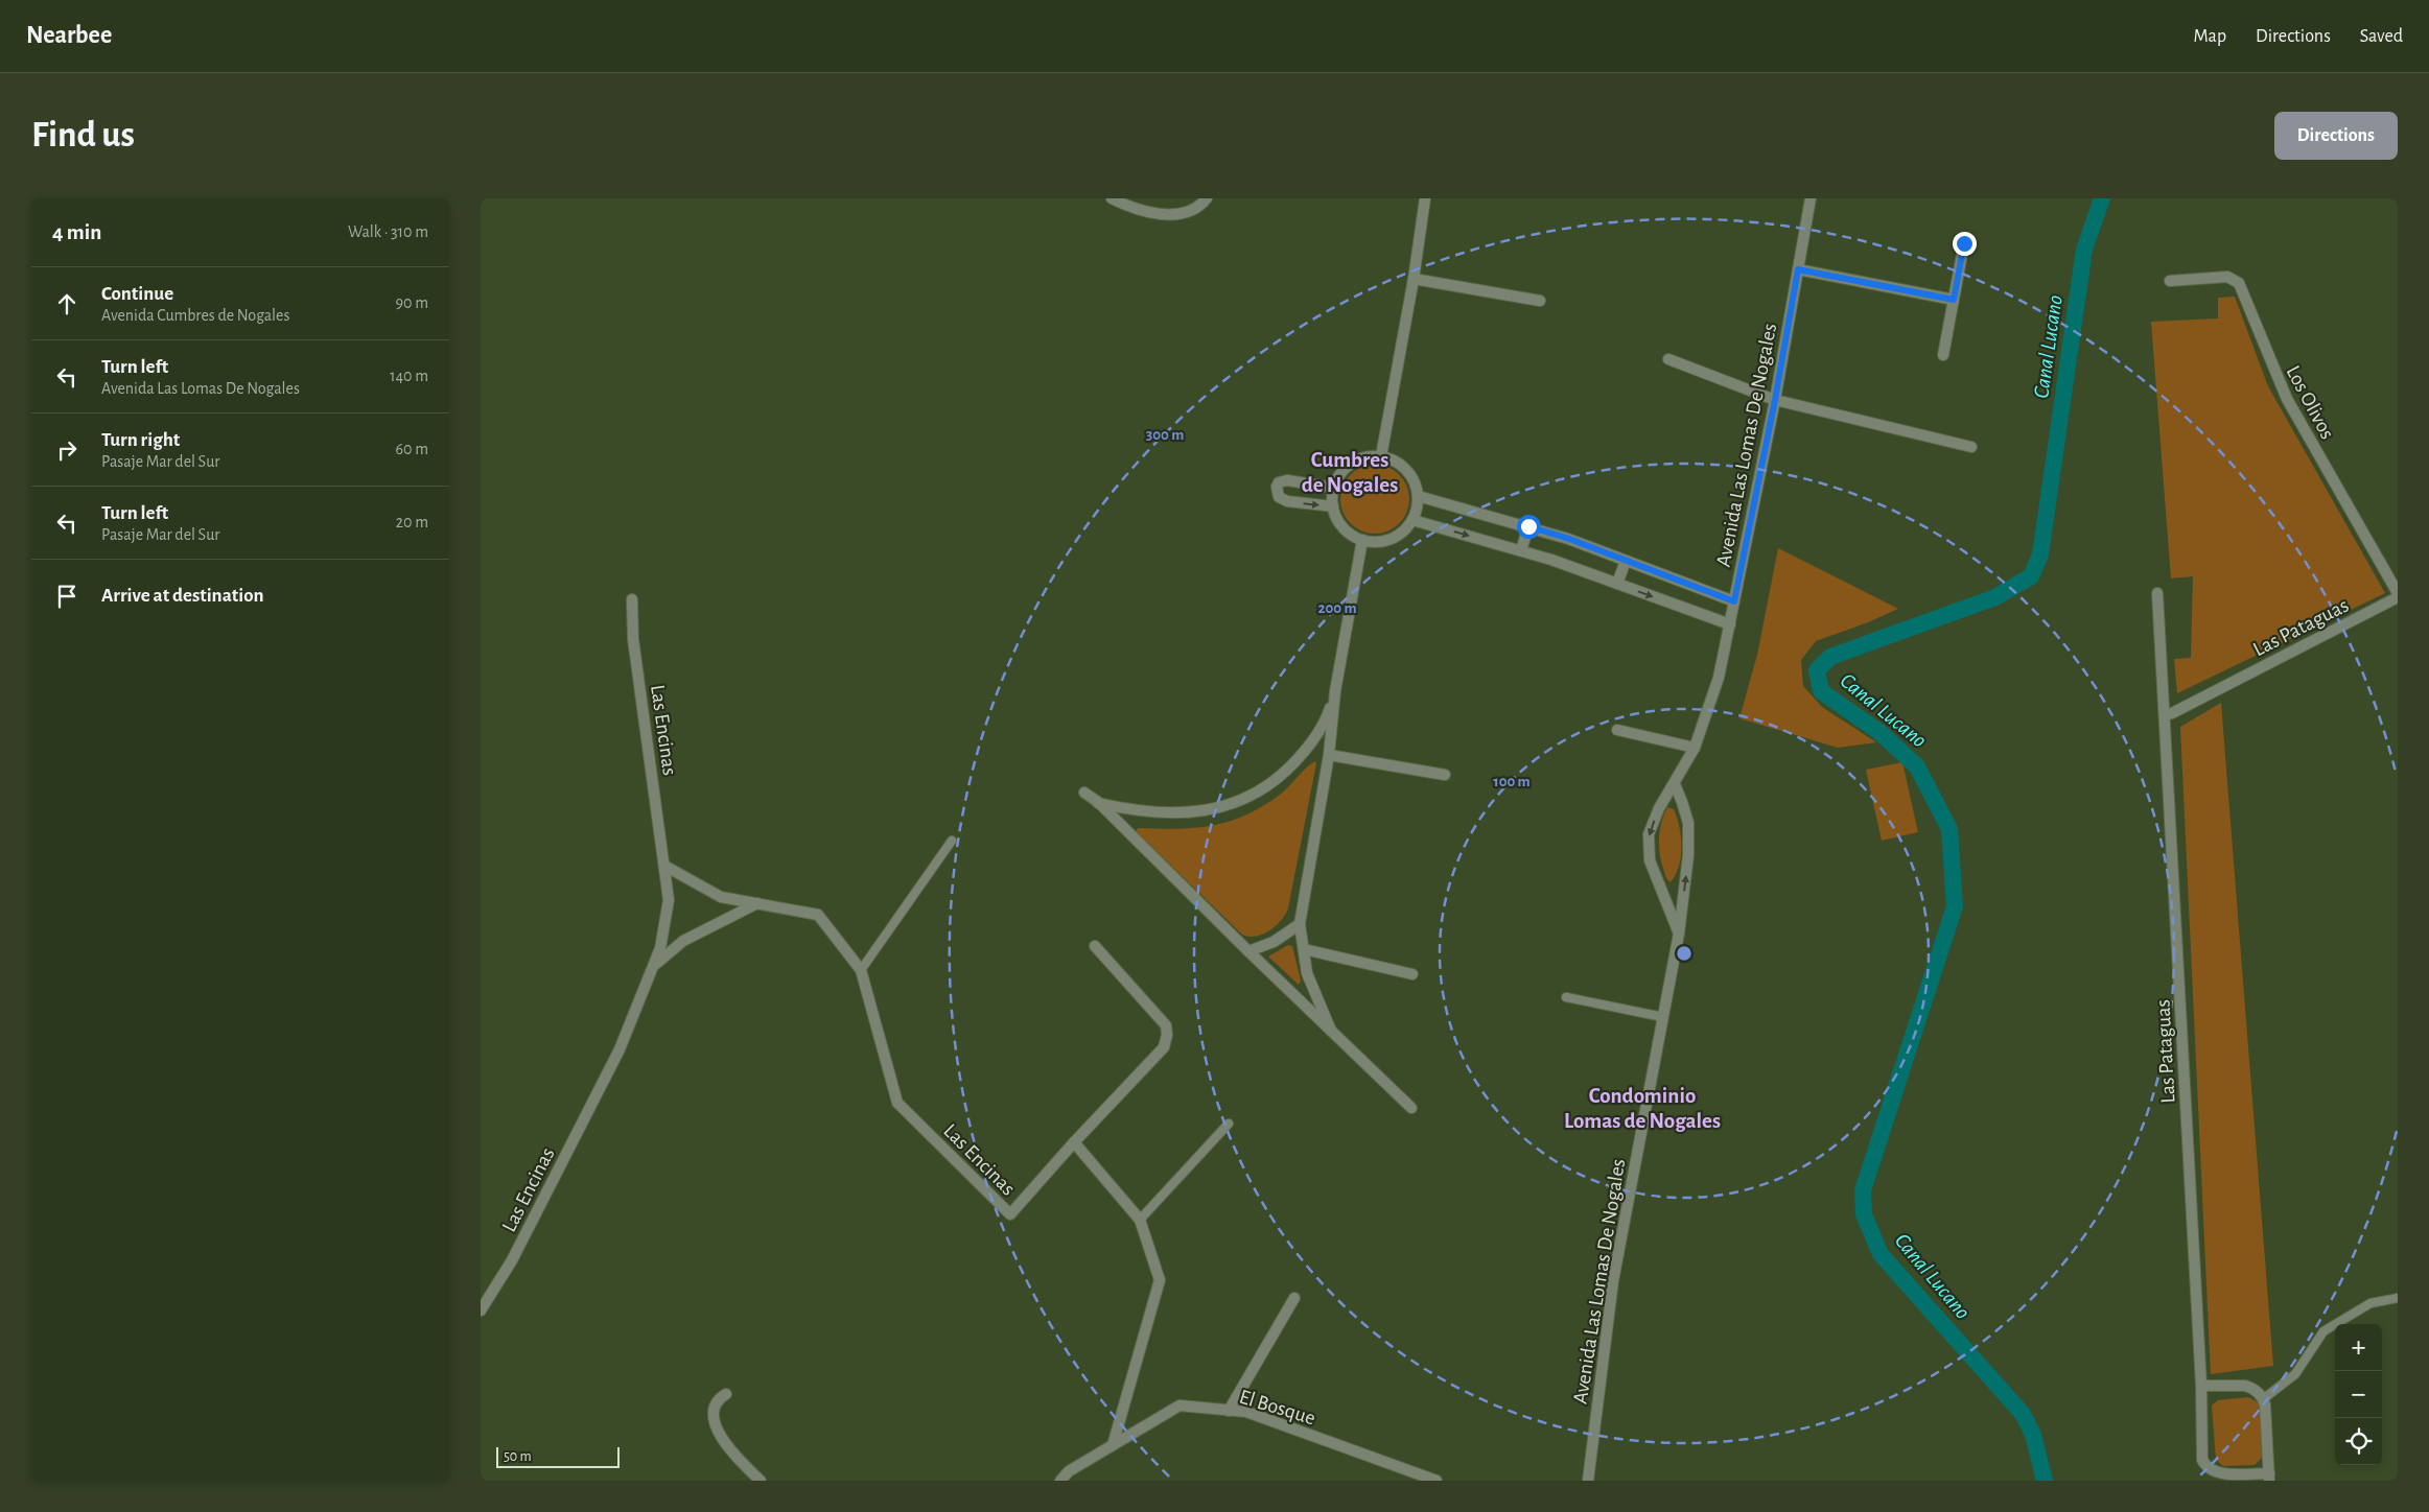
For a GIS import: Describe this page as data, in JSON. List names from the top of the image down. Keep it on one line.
{"streets":{"street":["Los Olivos","Avenida Las Lomas De Nogales","Las Pataguas","Las Encinas","El Bosque"]},"districts":["Cumbres de Nogales","Condominio Lomas de Nogales"],"water":["Canal Lucano"],"scale_bar":"50 m","page":{"header":"Nearbee","nav":["Map","Directions","Saved"],"buttons":"Directions","title":"Find us","heading":["4 min","Walk · 310 m"],"list":[["Continue","Avenida Cumbres de Nogales","90 m"],["Turn left","Avenida Las Lomas De Nogales","140 m"],["Turn right","Pasaje Mar del Sur","60 m"],["Turn left","Pasaje Mar del Sur","20 m"],"Arrive at destination"],"map_buttons":["+","−"],"scale":"50 m"},"rings":["300 m","200 m","100 m"]}
